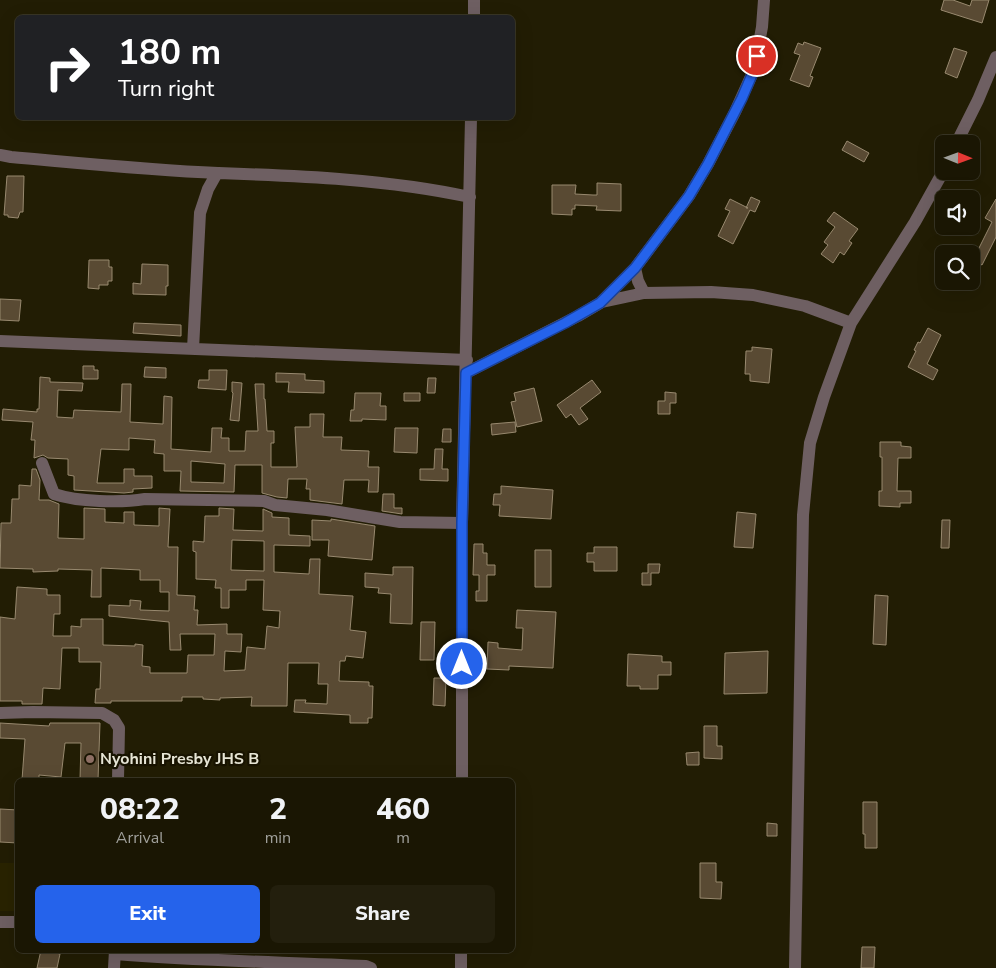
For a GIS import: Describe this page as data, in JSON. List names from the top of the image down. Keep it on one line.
{"places":["Nyohini Presby JHS B"],"north":"right","page":{"turn":["180 m","Turn right"],"eta":["08:22","Arrival","2","min","460","m"],"buttons":["Exit","Share"]}}
